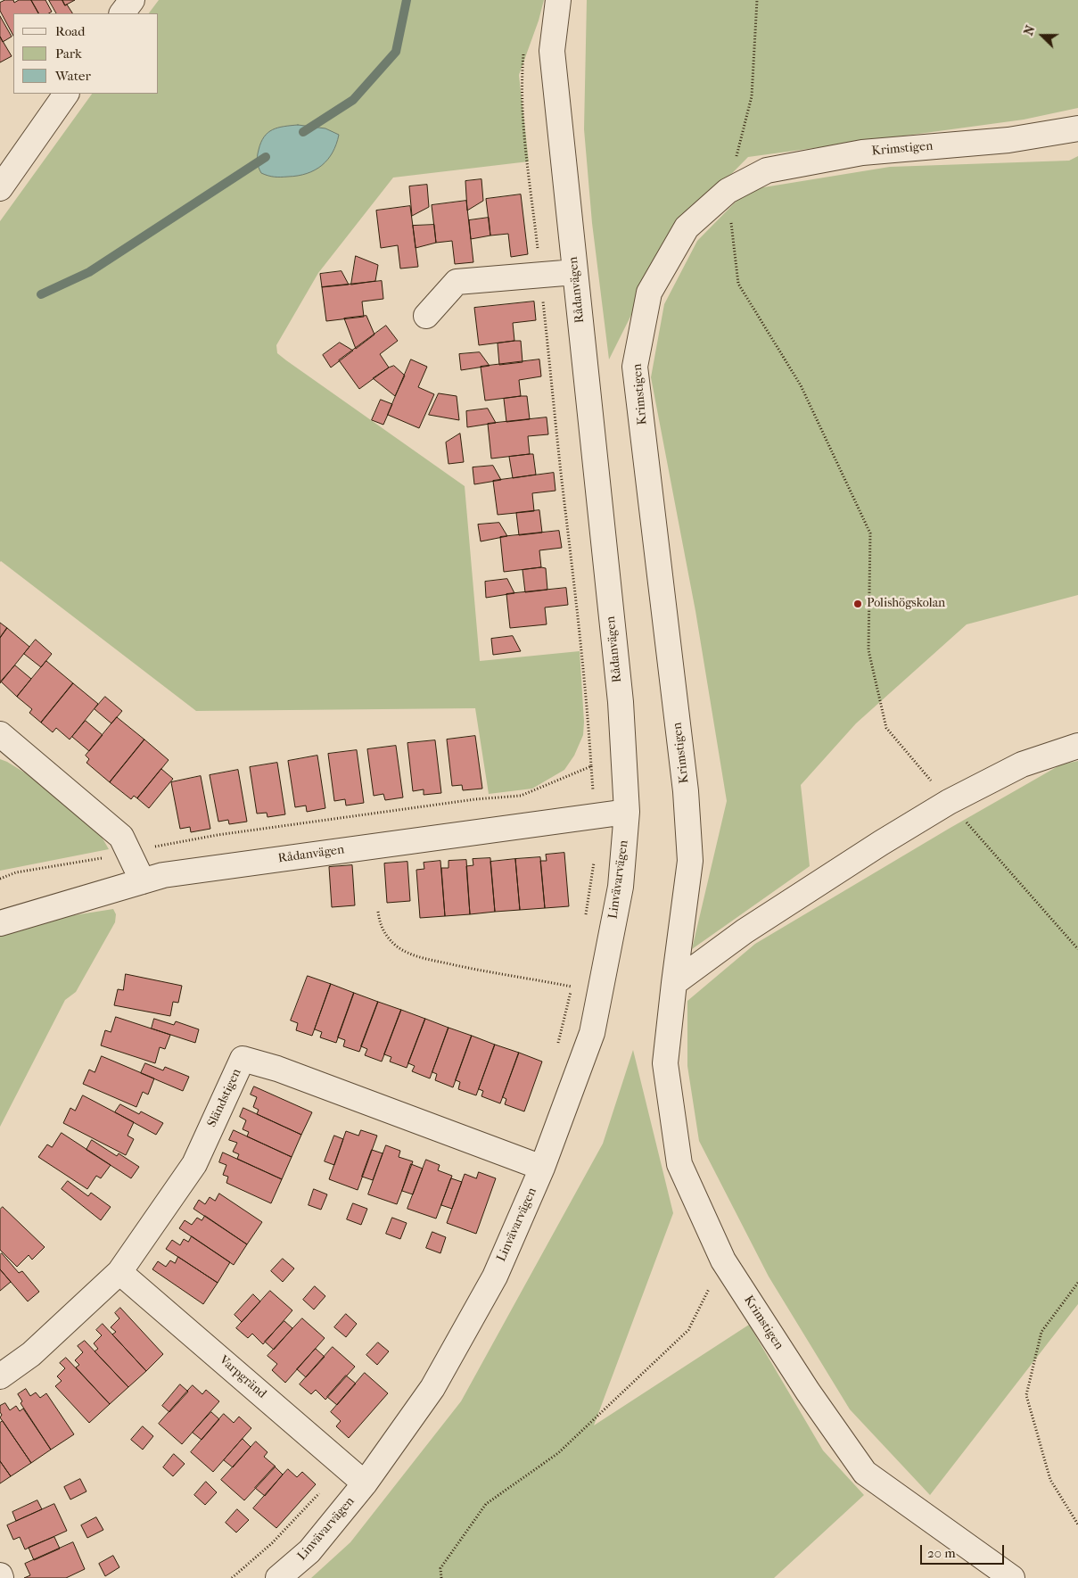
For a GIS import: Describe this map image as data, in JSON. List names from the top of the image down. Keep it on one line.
{"streets":{"street":["Krimstigen","Rådanvägen","Linvävarvägen","Sländstigen","Varpgränd"]},"crossings":[["Rådanvägen","Linvävarvägen"],["Linvävarvägen","Sländstigen"],["Linvävarvägen","Varpgränd"],["Sländstigen","Varpgränd"]],"places":["Polishögskolan"],"legend":["Road","Park","Water"],"scale_bar":"20 m","north":"left"}
